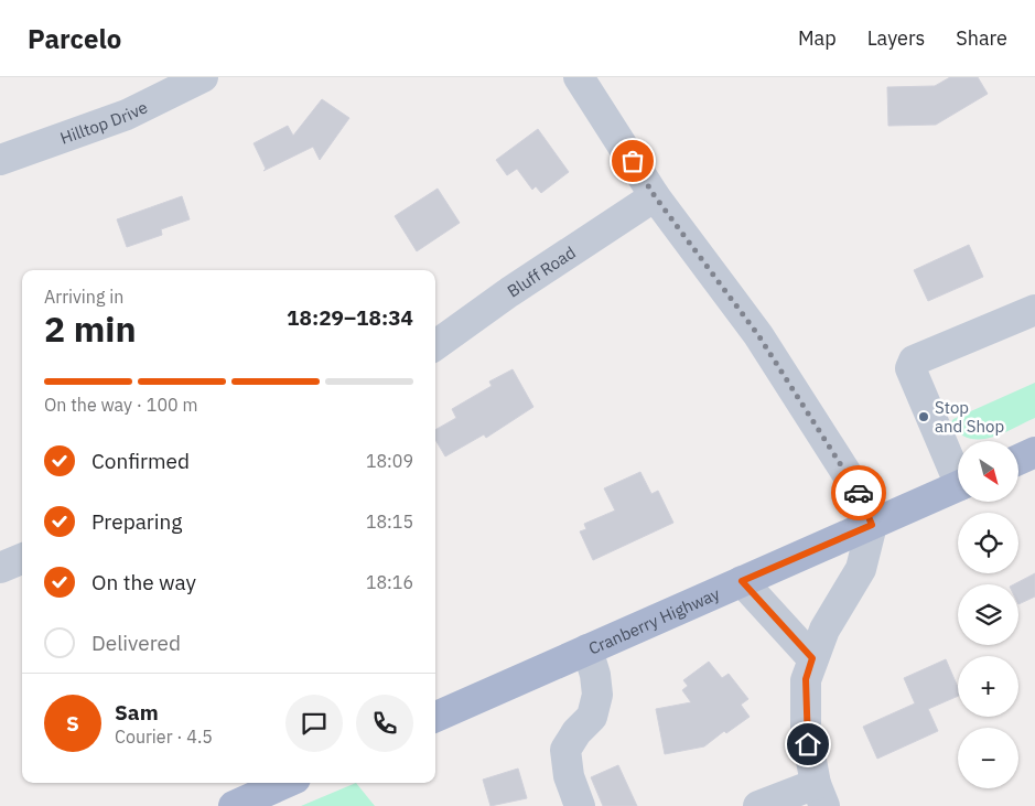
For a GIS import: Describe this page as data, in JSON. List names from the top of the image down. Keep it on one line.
{"streets":{"main road":["Cranberry Highway"],"street":["Hilltop Drive","Bluff Road"]},"places":["Stop and Shop"],"north":"bottom right","page":{"header":"Parcelo","nav":["Map","Layers","Share"],"heading":["2 min","Arriving in","18:29–18:34"],"panel":["Sam","Courier · 4.5"],"bar":"On the way · 100 m","list":[["Confirmed","18:09"],["Preparing","18:15"],["On the way","18:16"],"Delivered"],"map_buttons":["+","−"],"round":"S"}}
